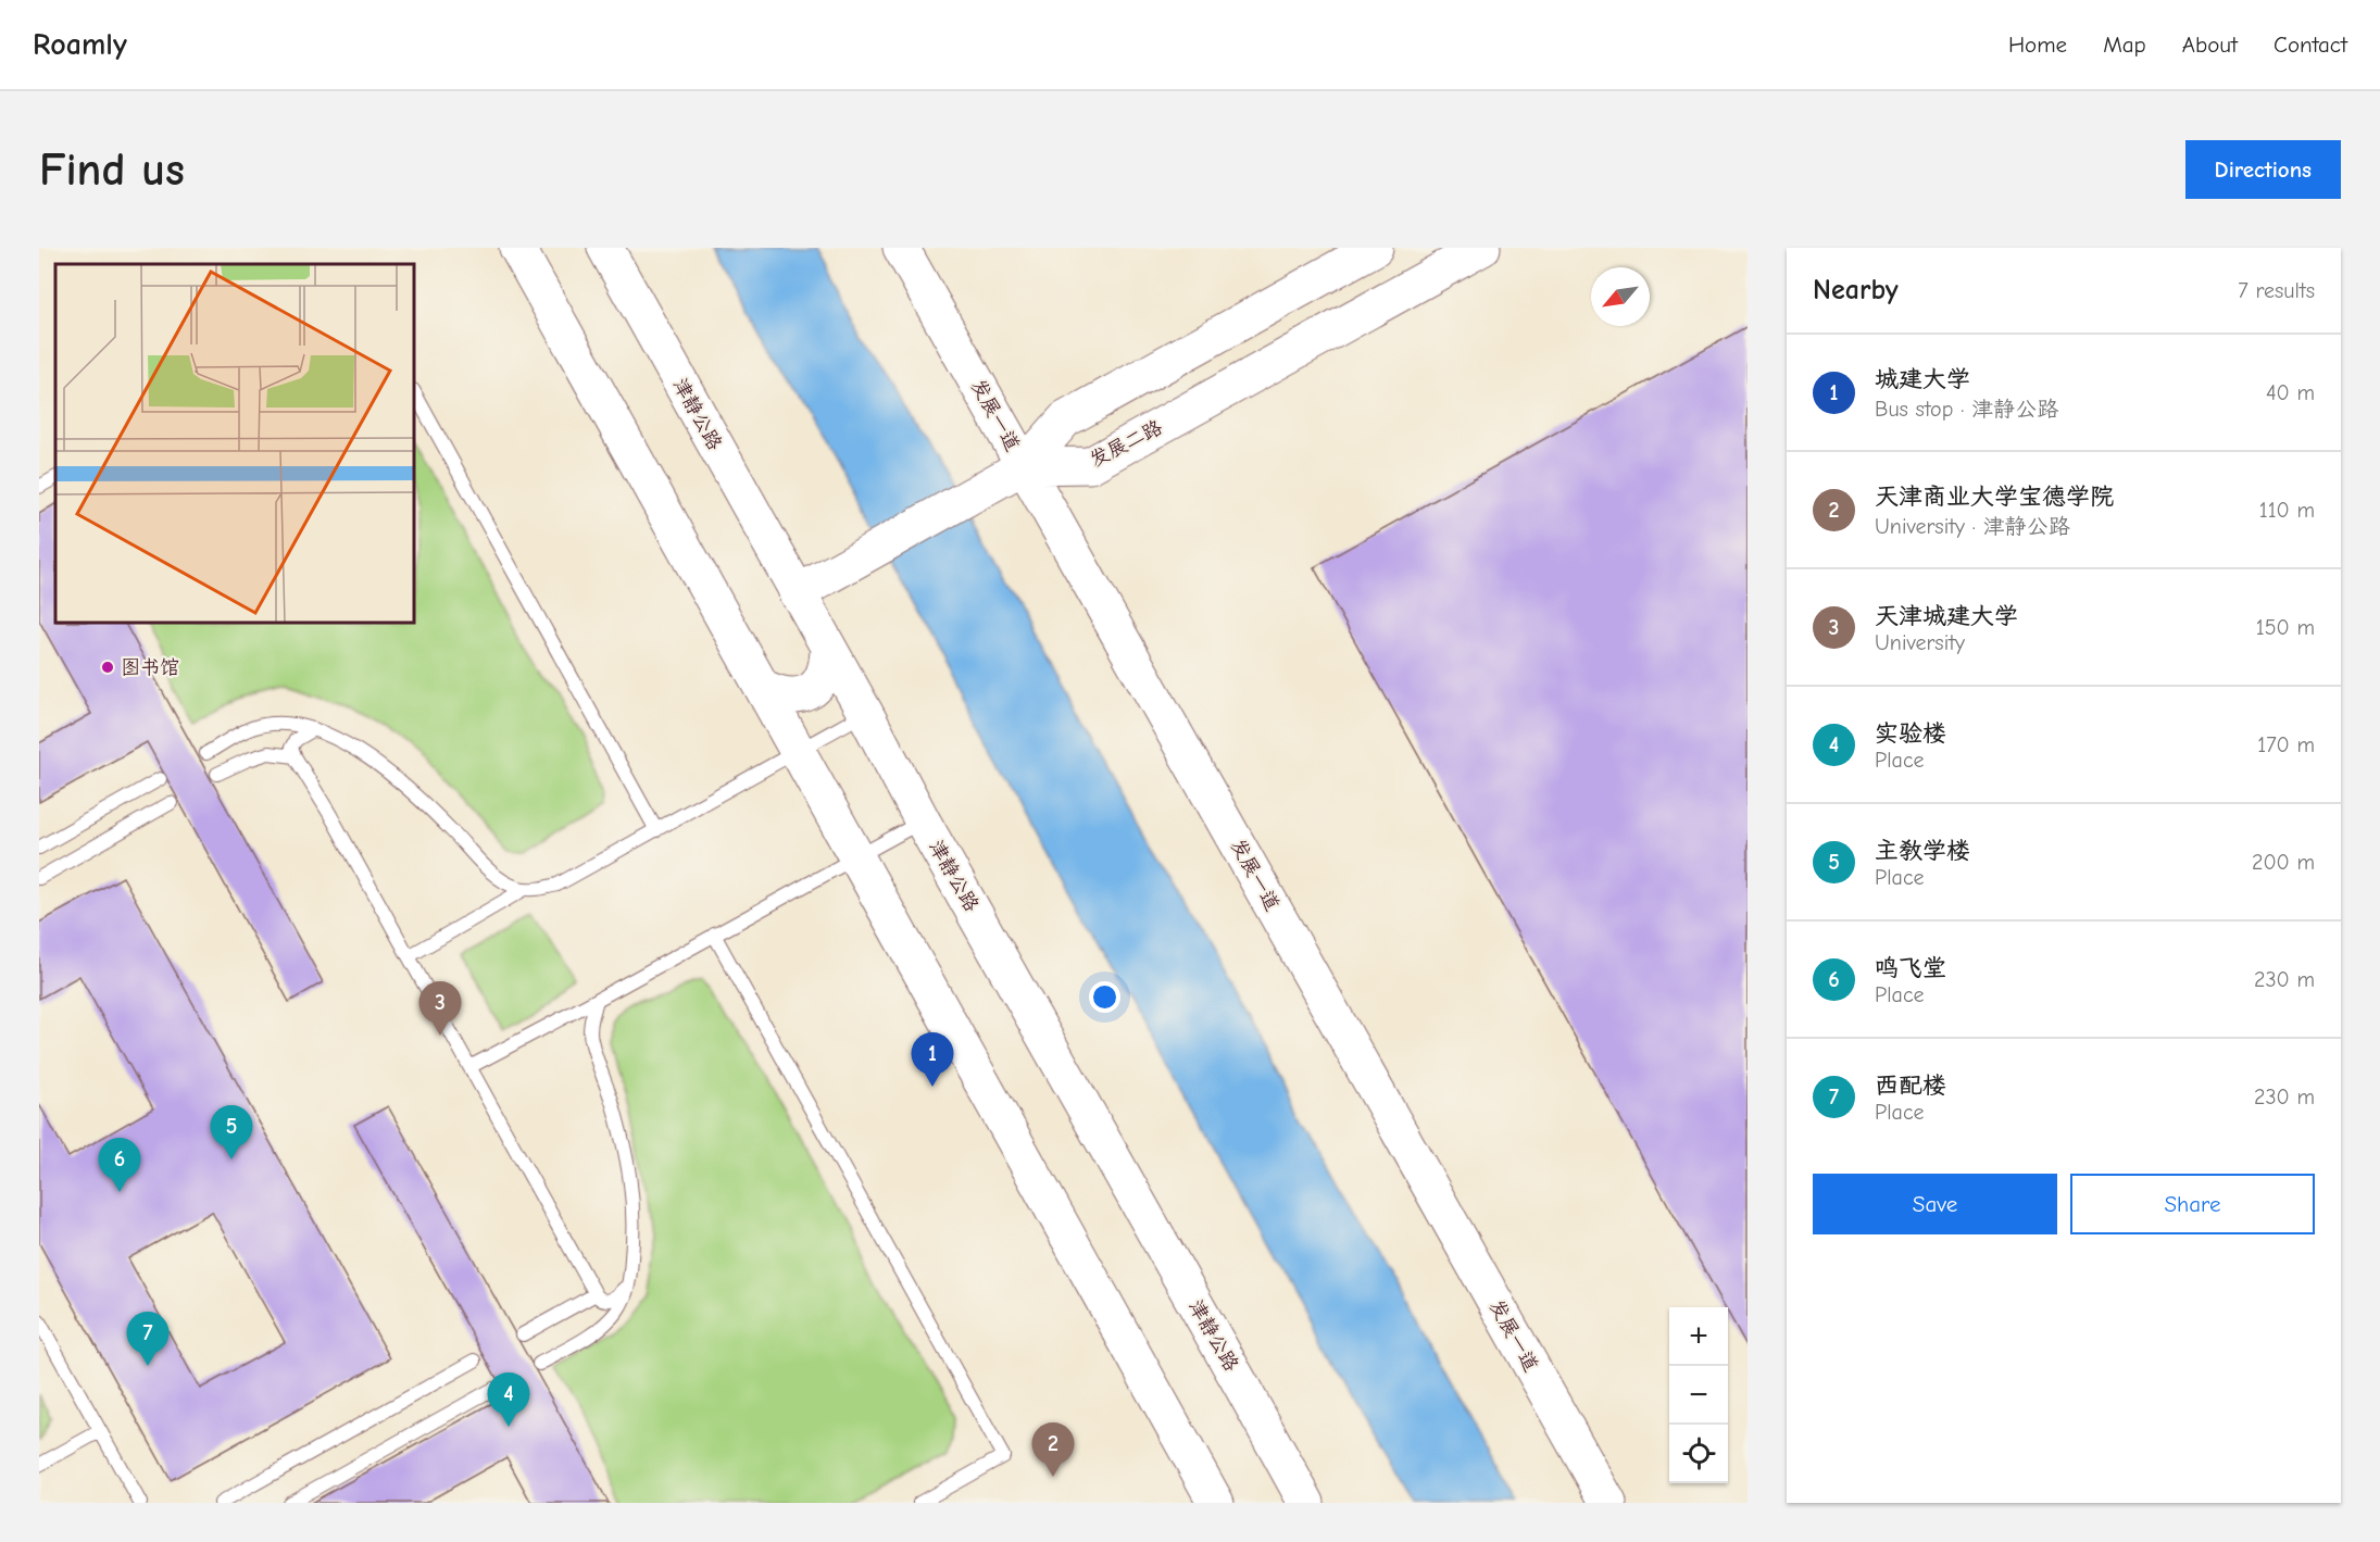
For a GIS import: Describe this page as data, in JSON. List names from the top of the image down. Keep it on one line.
{"streets":{"main road":["津静公路","发展一道","发展二路"]},"crossings":[["发展一道","发展二路"]],"places":["图书馆"],"north":"bottom left","page":{"header":"Roamly","nav":["Home","Map","About","Contact"],"buttons":["Directions",["Save","Share"]],"title":"Find us","heading":["Nearby","7 results"],"list":[{"mark":"1","name":"城建大学","note":"Bus stop · 津静公路","value":"40 m"},{"mark":"2","name":"天津商业大学宝德学院","note":"University · 津静公路","value":"110 m"},{"mark":"3","name":"天津城建大学","note":"University","value":"150 m"},{"mark":"4","name":"实验楼","note":"Place","value":"170 m"},{"mark":"5","name":"主教学楼","note":"Place","value":"200 m"},{"mark":"6","name":"鸣飞堂","note":"Place","value":"230 m"},{"mark":"7","name":"西配楼","note":"Place","value":"230 m"}],"pins":["3","1","5","6","7","4","2"],"map_buttons":["+","−"]}}
